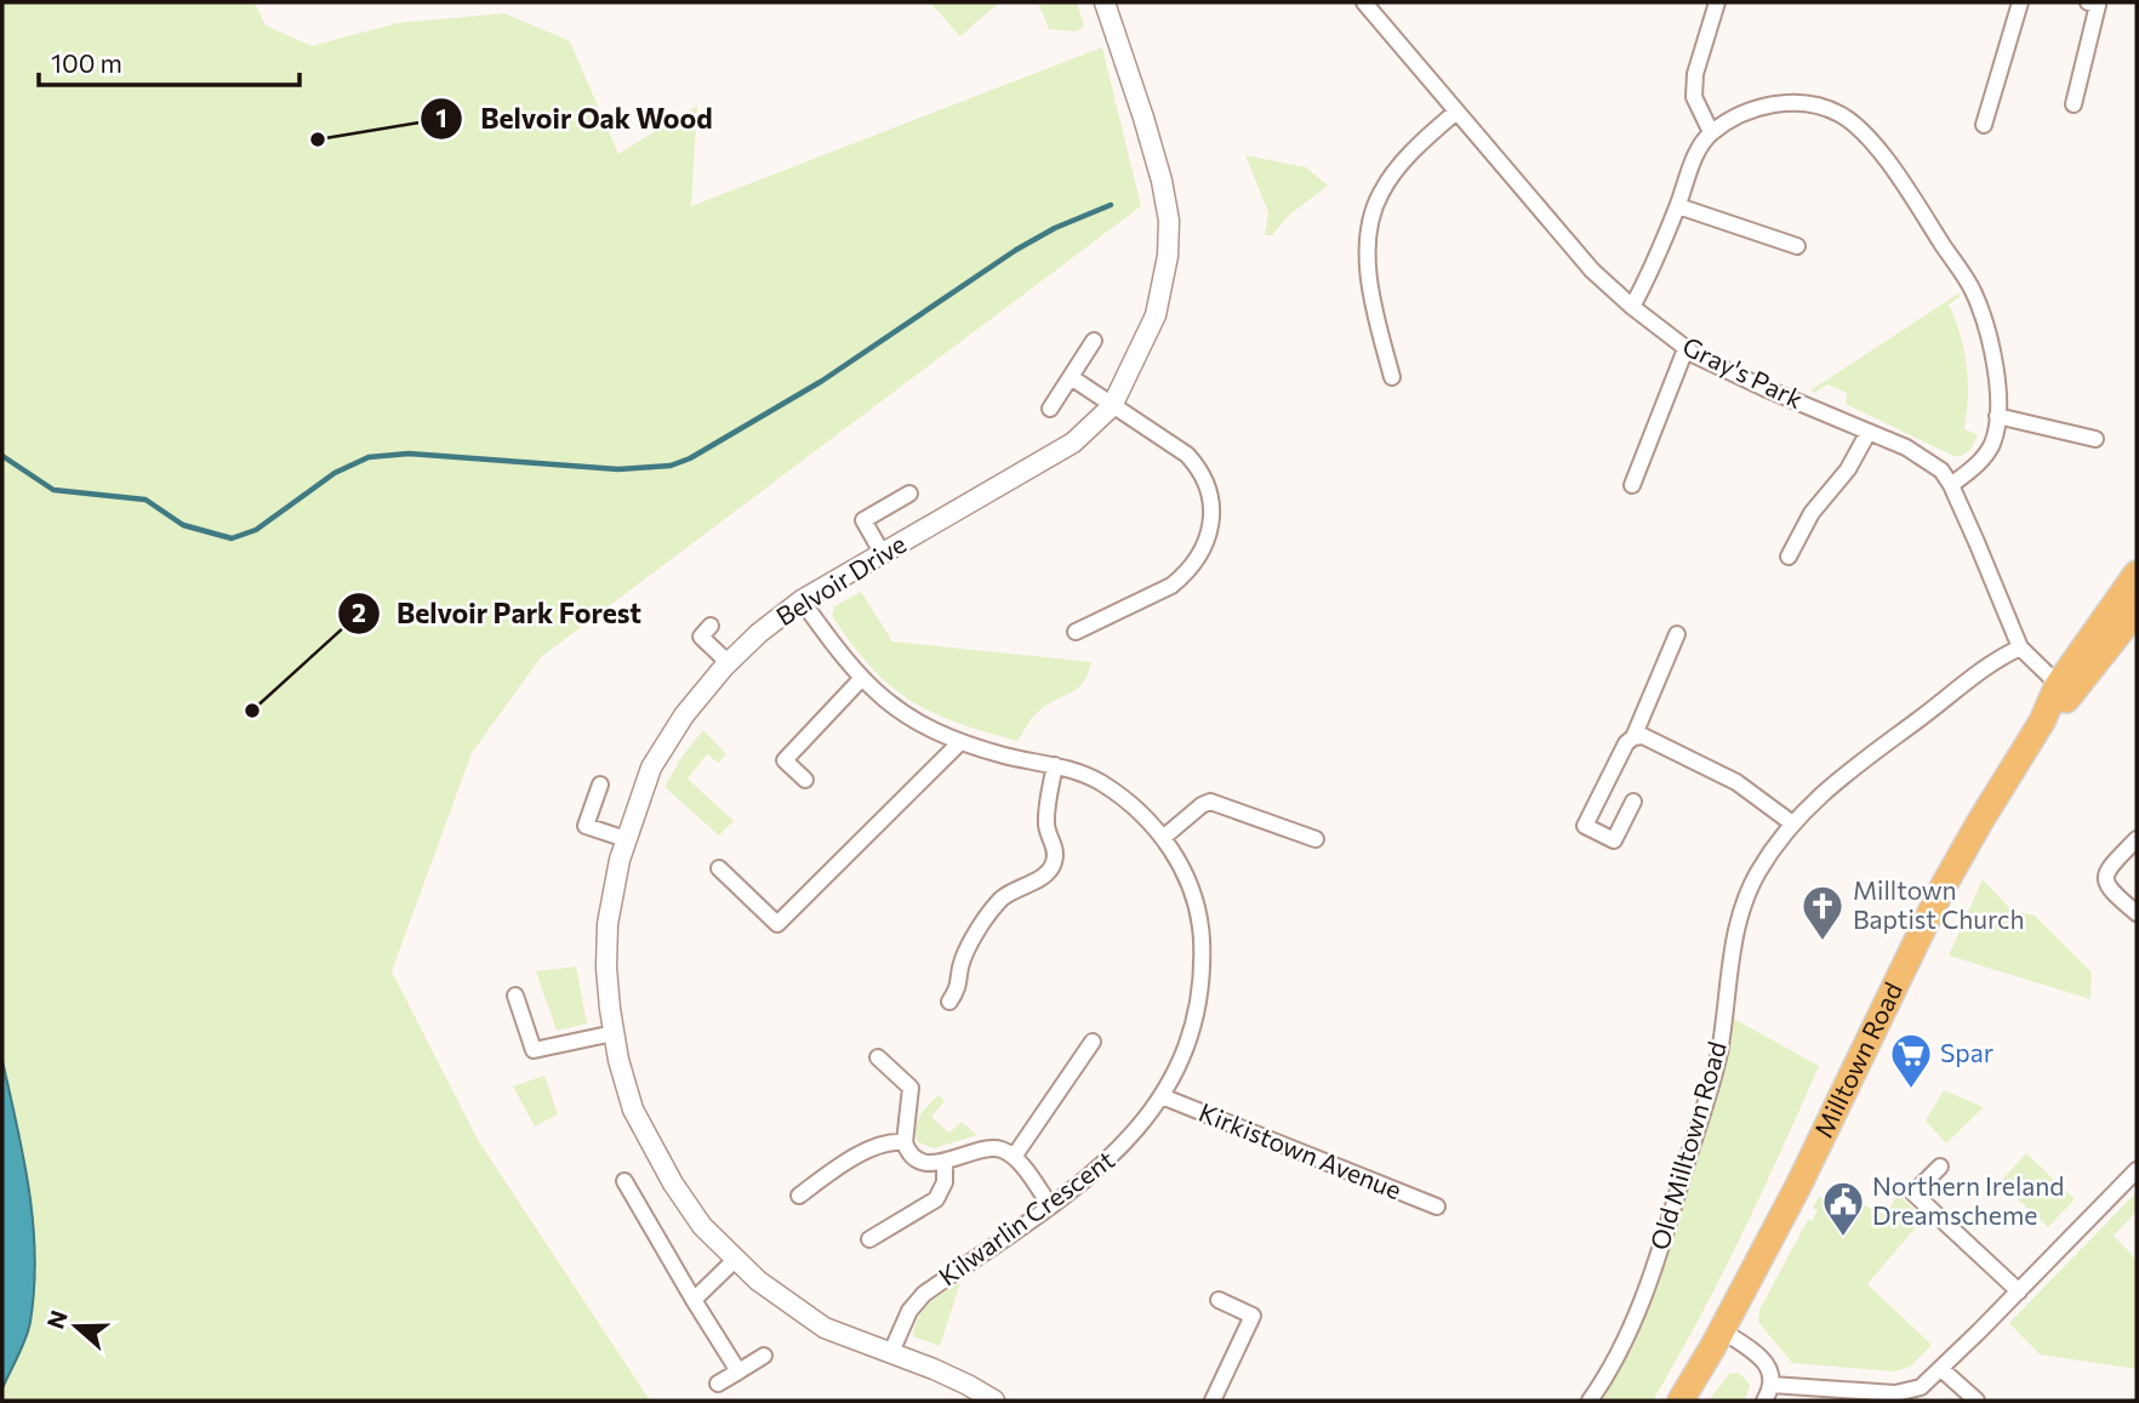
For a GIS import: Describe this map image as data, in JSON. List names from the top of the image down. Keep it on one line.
{"streets":{"highway":["Milltown Road"],"street":["Gray's Park","Belvoir Drive","Old Milltown Road","Kirkistown Avenue","Kilwarlin Crescent"]},"crossings":[["Gray's Park","Milltown Road"],["Gray's Park","Old Milltown Road"],["Belvoir Drive","Kilwarlin Crescent"],["Kirkistown Avenue","Kilwarlin Crescent"]],"places":{"other":["Belvoir Oak Wood","Belvoir Park Forest"],"church":["Milltown Baptist Church"],"supermarket":["Spar"],"public building":["Northern Ireland Dreamscheme"]},"scale_bar":"100 m","north":"left"}
